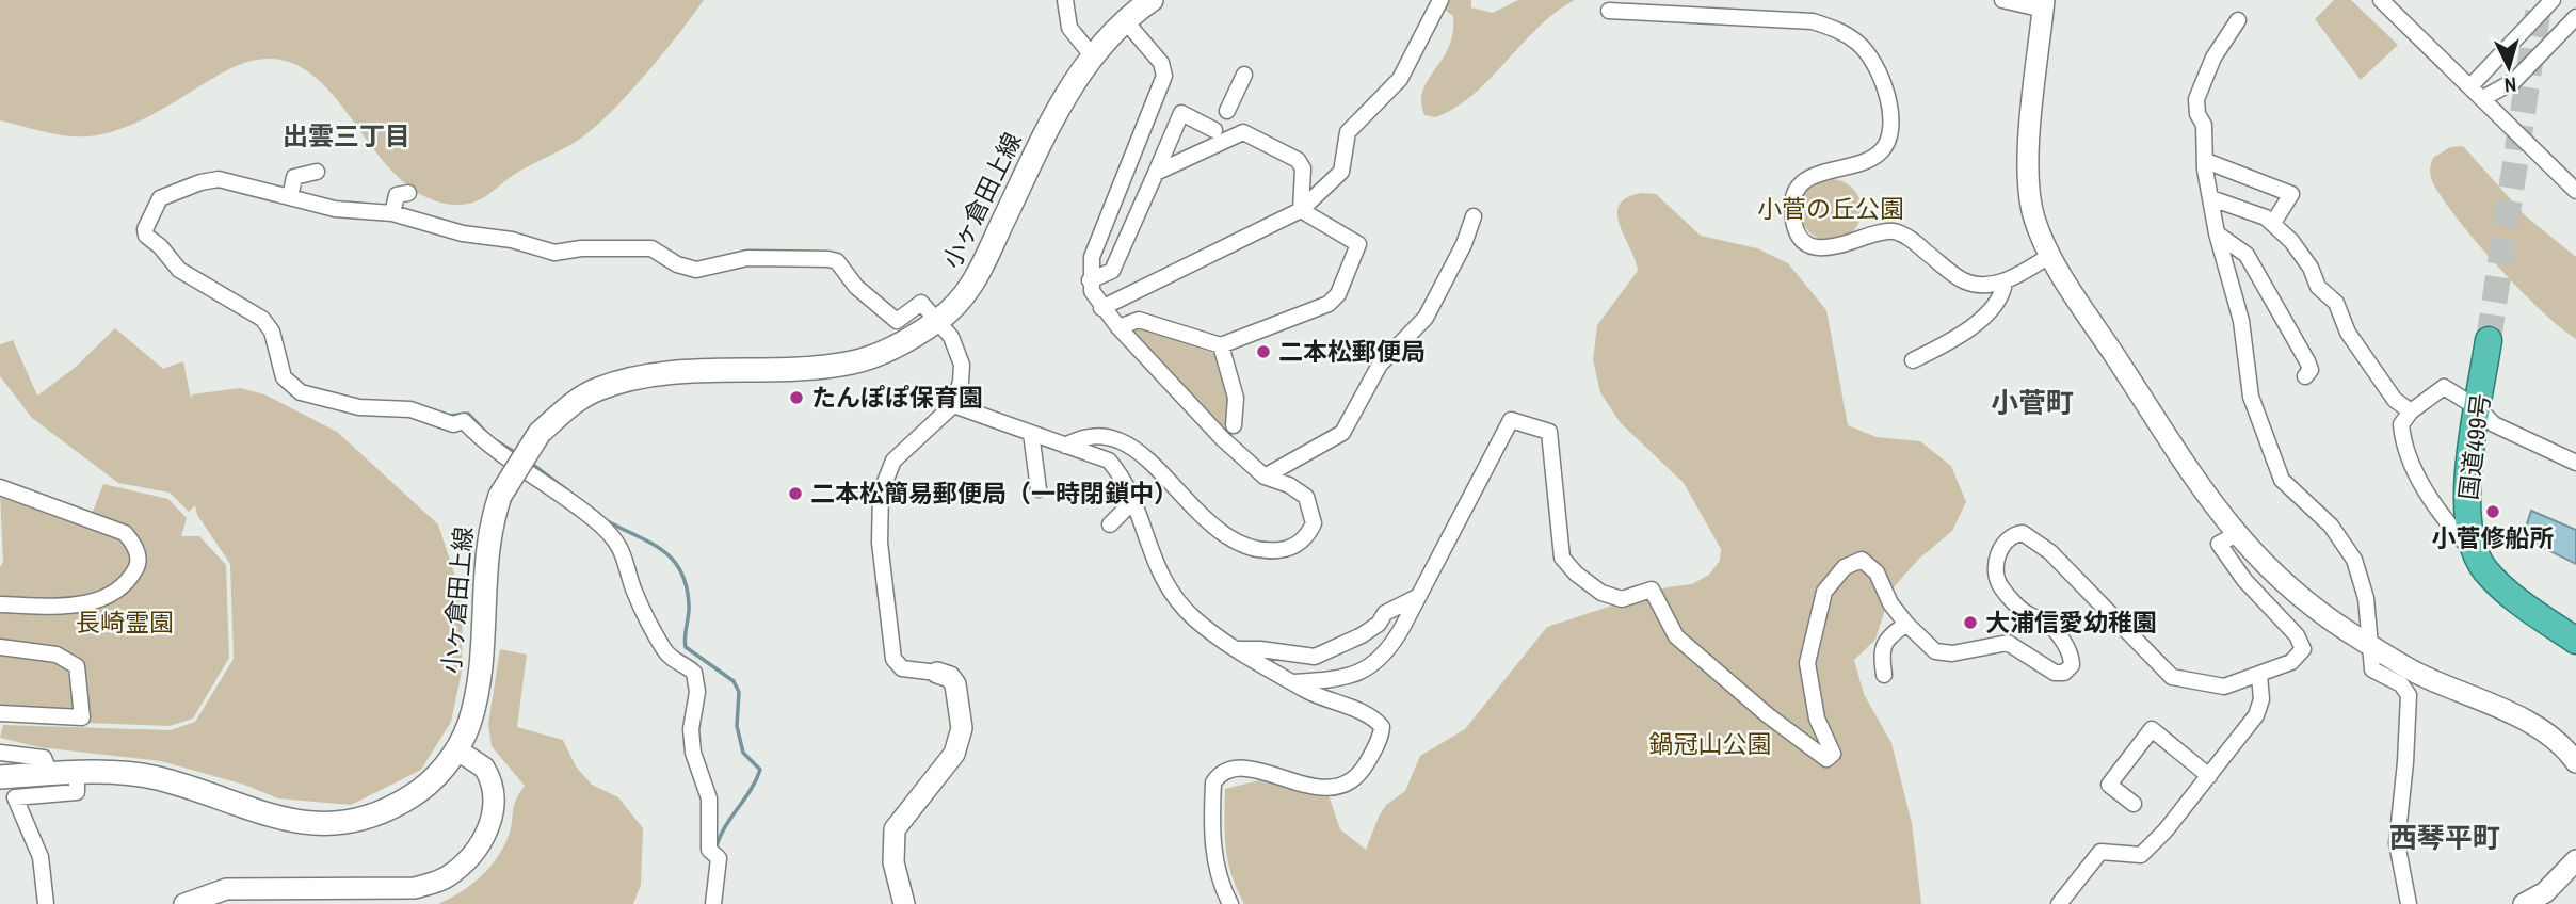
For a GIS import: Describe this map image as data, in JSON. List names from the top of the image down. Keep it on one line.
{"streets":{"highway":["国道499号"],"main road":["小ヶ倉田上線"]},"districts":["出雲三丁目","小菅町","西琴平町"],"parks":["小菅の丘公園","長崎霊園","鍋冠山公園"],"places":["二本松郵便局","たんぽぽ保育園","二本松簡易郵便局（一時閉鎖中）","小菅修船所","大浦信愛幼稚園"],"north":"bottom"}
